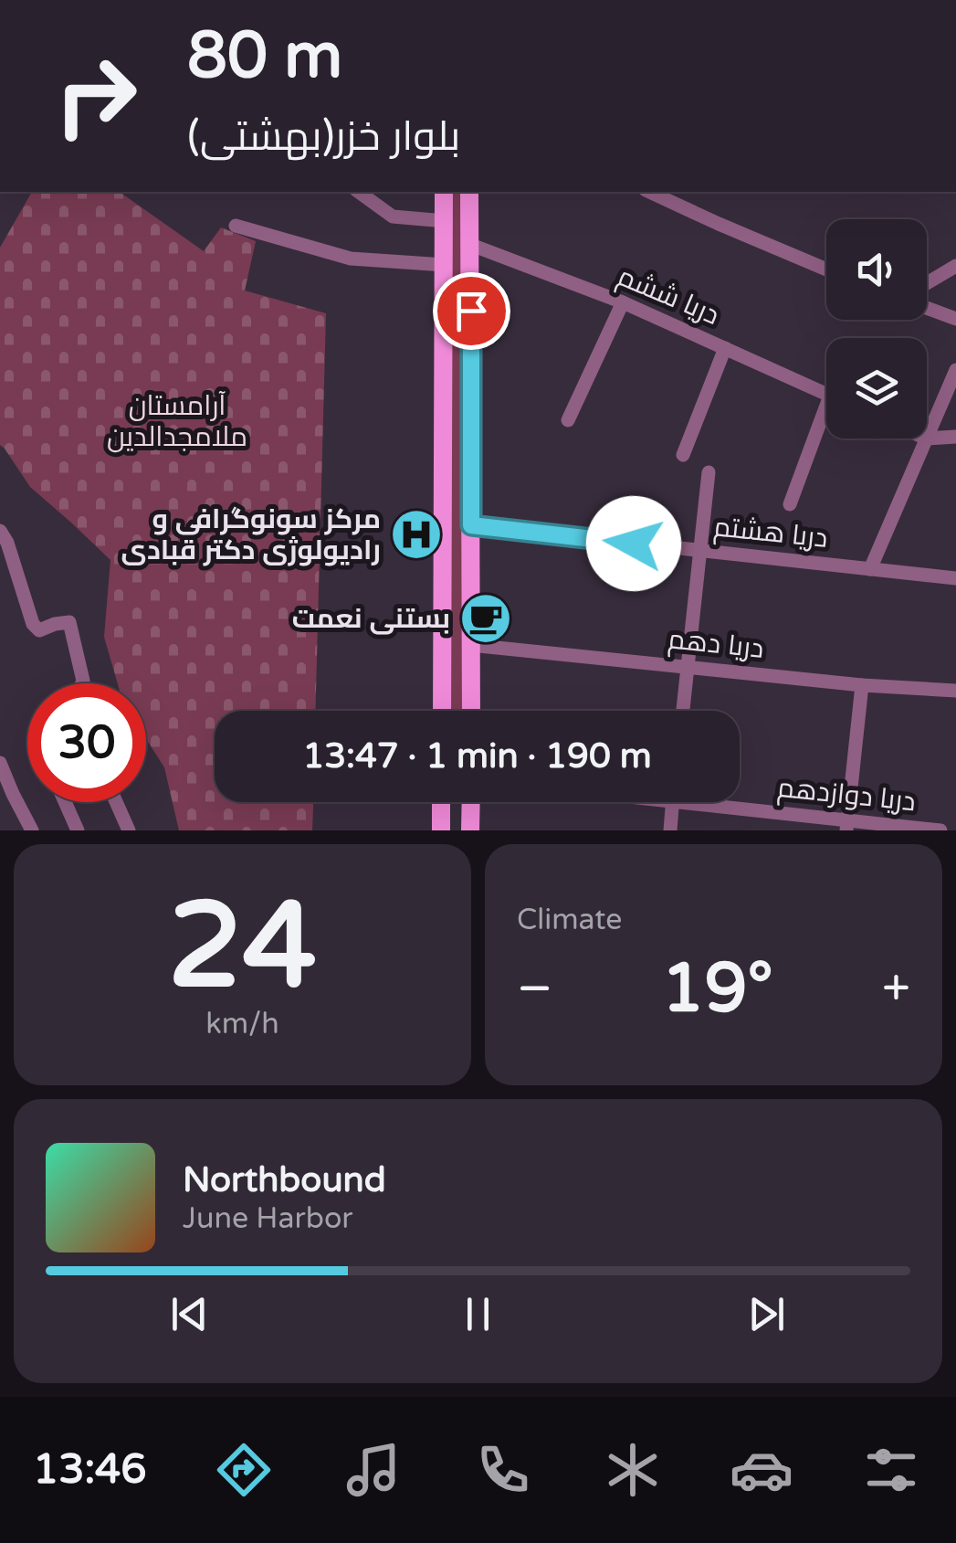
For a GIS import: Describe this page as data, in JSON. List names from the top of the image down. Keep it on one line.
{"streets":{"street":["دریا ششم","دریا هشتم","دریا دهم","دریا دوازدهم"]},"parks":["آرامستان ملامجدالدین"],"places":{"hospital":["مركز سونوگرافی و راديولوژی دكتر قبادی"],"cafe":["بستنی نعمت"]},"page":{"turn":["80 m","بلوار خزر(بهشتی)"],"limit":"30","trip":"13:47 · 1 min · 190 m","tile":[["24","km/h"],"Climate"],"heat":["−","19°","+"],"song":["Northbound","June Harbor"],"tabs":"13:46"}}
